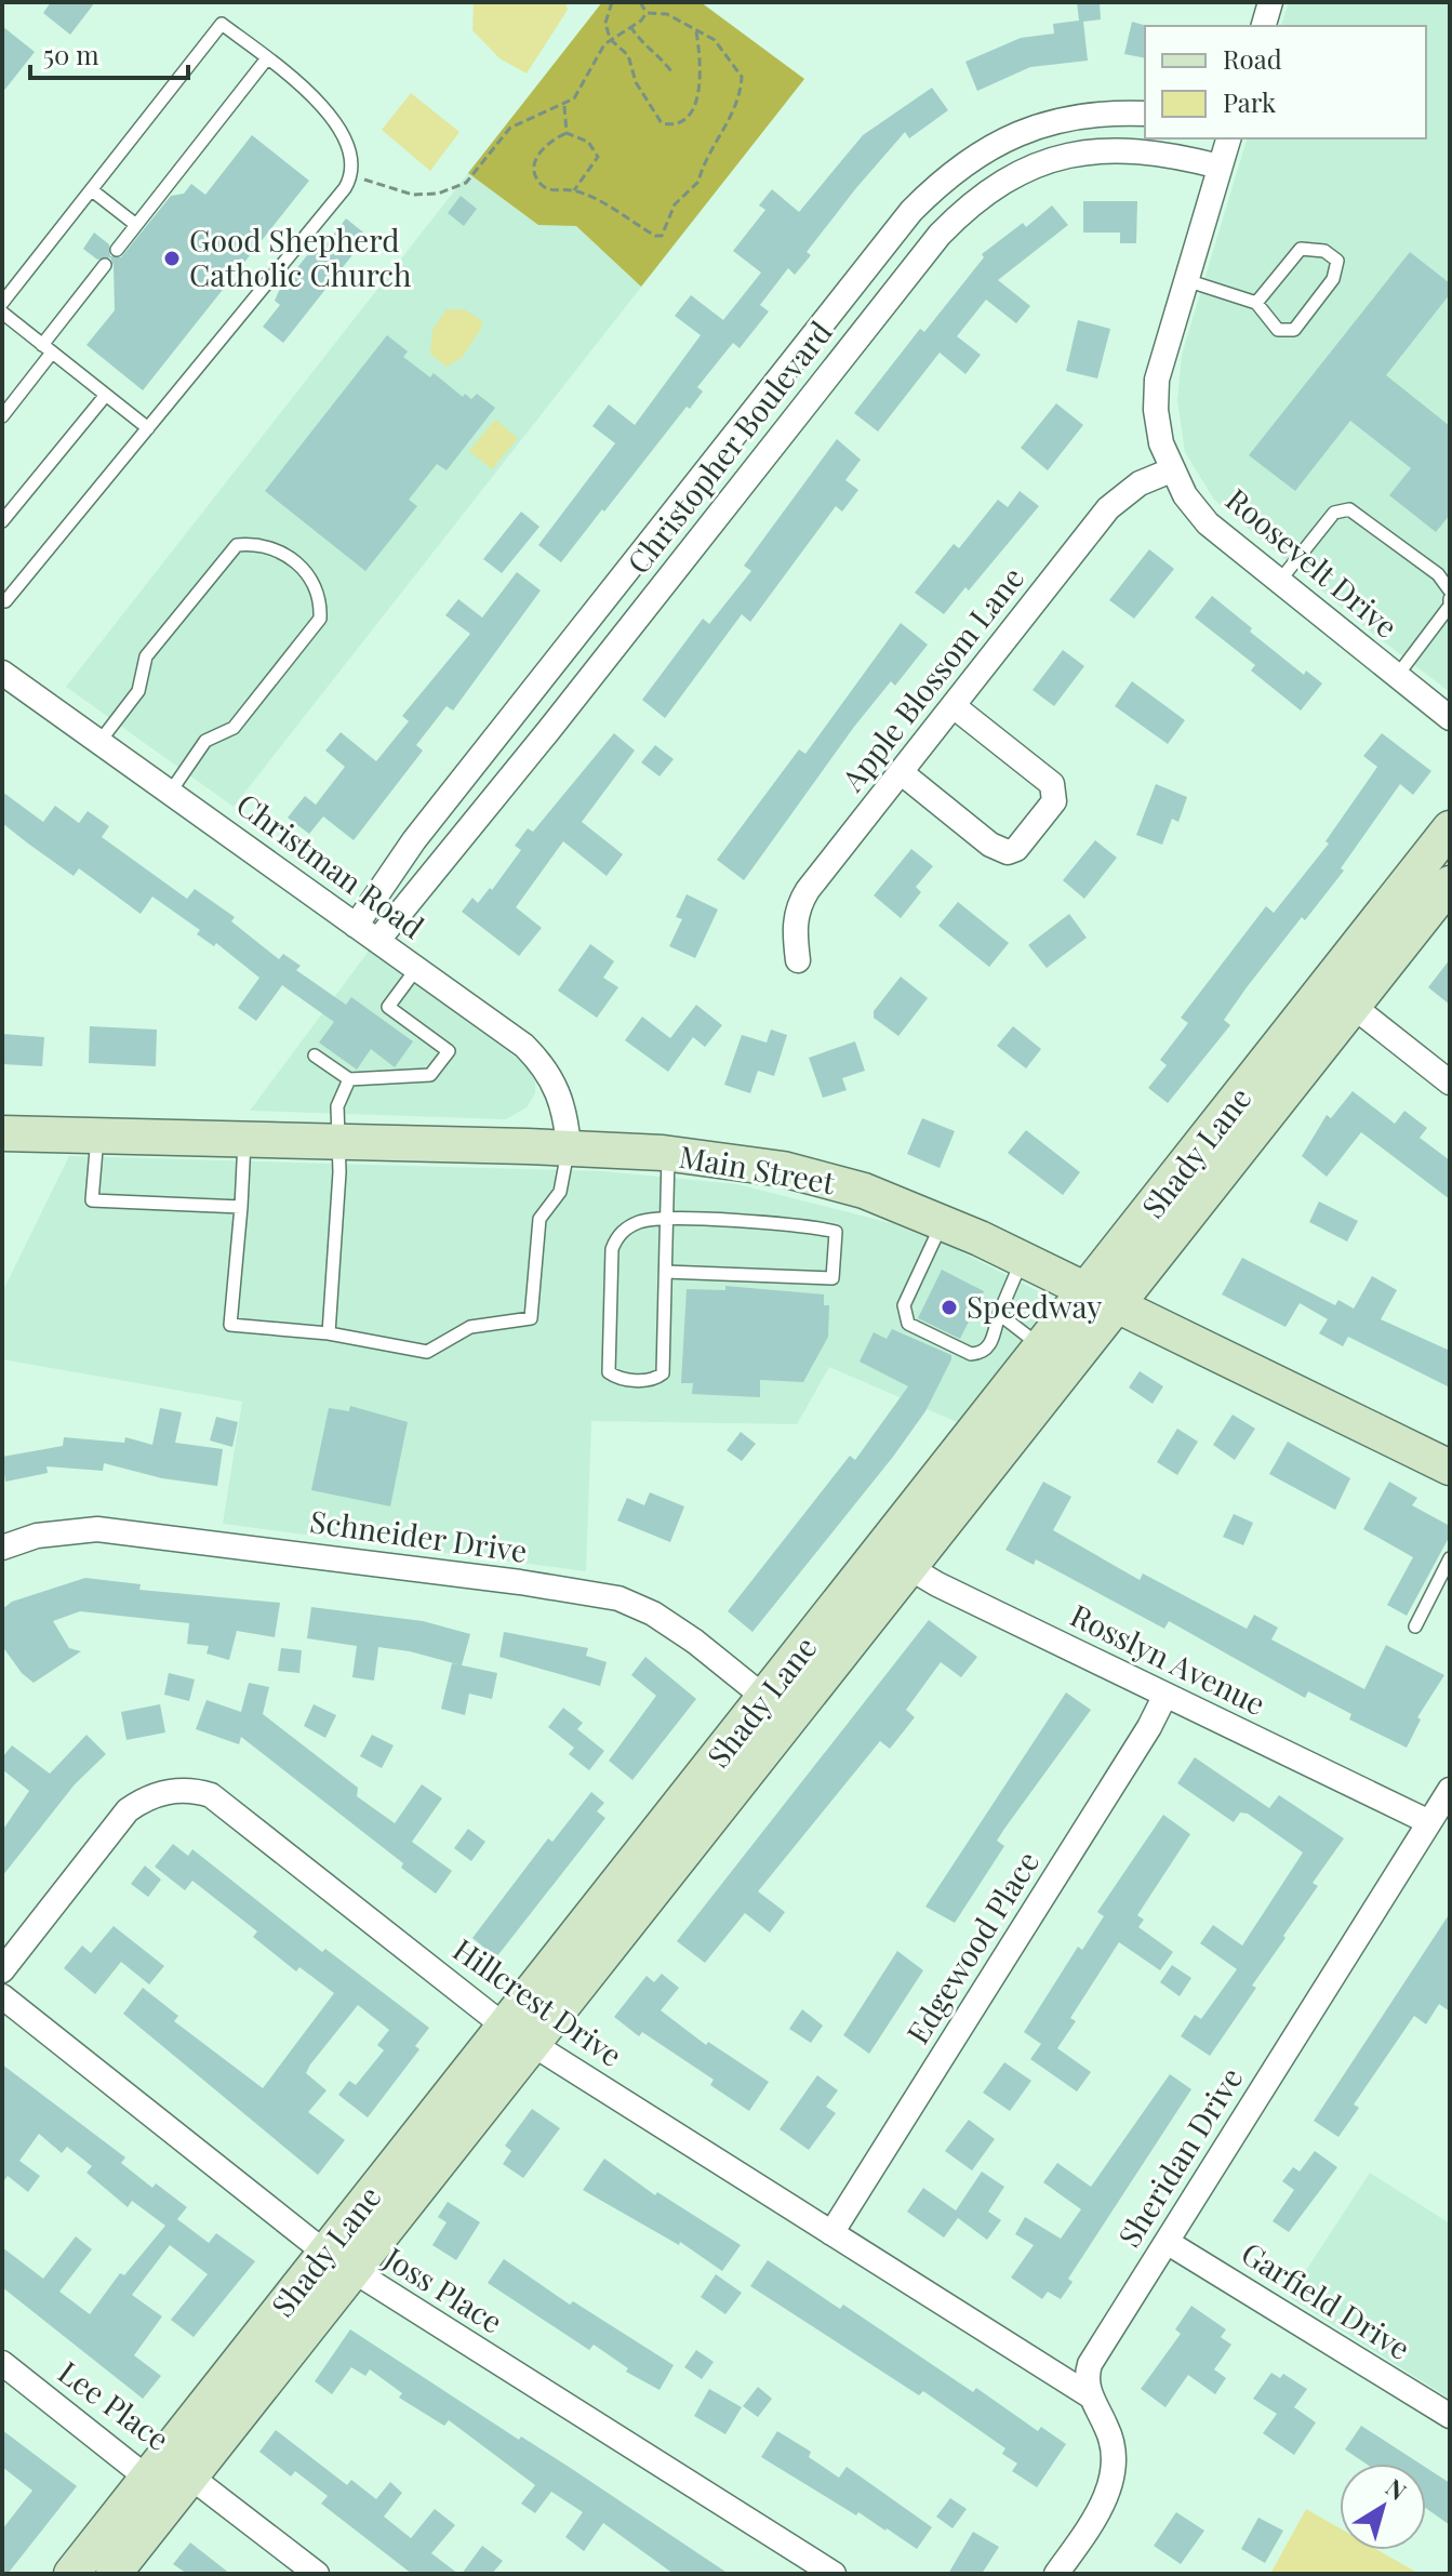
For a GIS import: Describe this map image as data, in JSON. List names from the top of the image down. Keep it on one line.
{"streets":{"street":["Christopher Boulevard","Roosevelt Drive","Apple Blossom Lane","Christman Road","Shady Lane","Main Street","Schneider Drive","Rosslyn Avenue","Edgewood Place","Hillcrest Drive","Sheridan Drive","Joss Place","Garfield Drive","Lee Place"]},"crossings":[["Christopher Boulevard","Roosevelt Drive"],["Christopher Boulevard","Christman Road"],["Roosevelt Drive","Apple Blossom Lane"],["Christman Road","Main Street"],["Shady Lane","Main Street"],["Shady Lane","Schneider Drive"],["Shady Lane","Rosslyn Avenue"],["Shady Lane","Hillcrest Drive"],["Shady Lane","Joss Place"],["Shady Lane","Lee Place"],["Rosslyn Avenue","Edgewood Place"],["Rosslyn Avenue","Sheridan Drive"],["Edgewood Place","Hillcrest Drive"],["Hillcrest Drive","Sheridan Drive"],["Sheridan Drive","Garfield Drive"]],"places":["Good Shepherd Catholic Church","Speedway"],"legend":["Road","Park"],"scale_bar":"50 m","north":"top right"}
